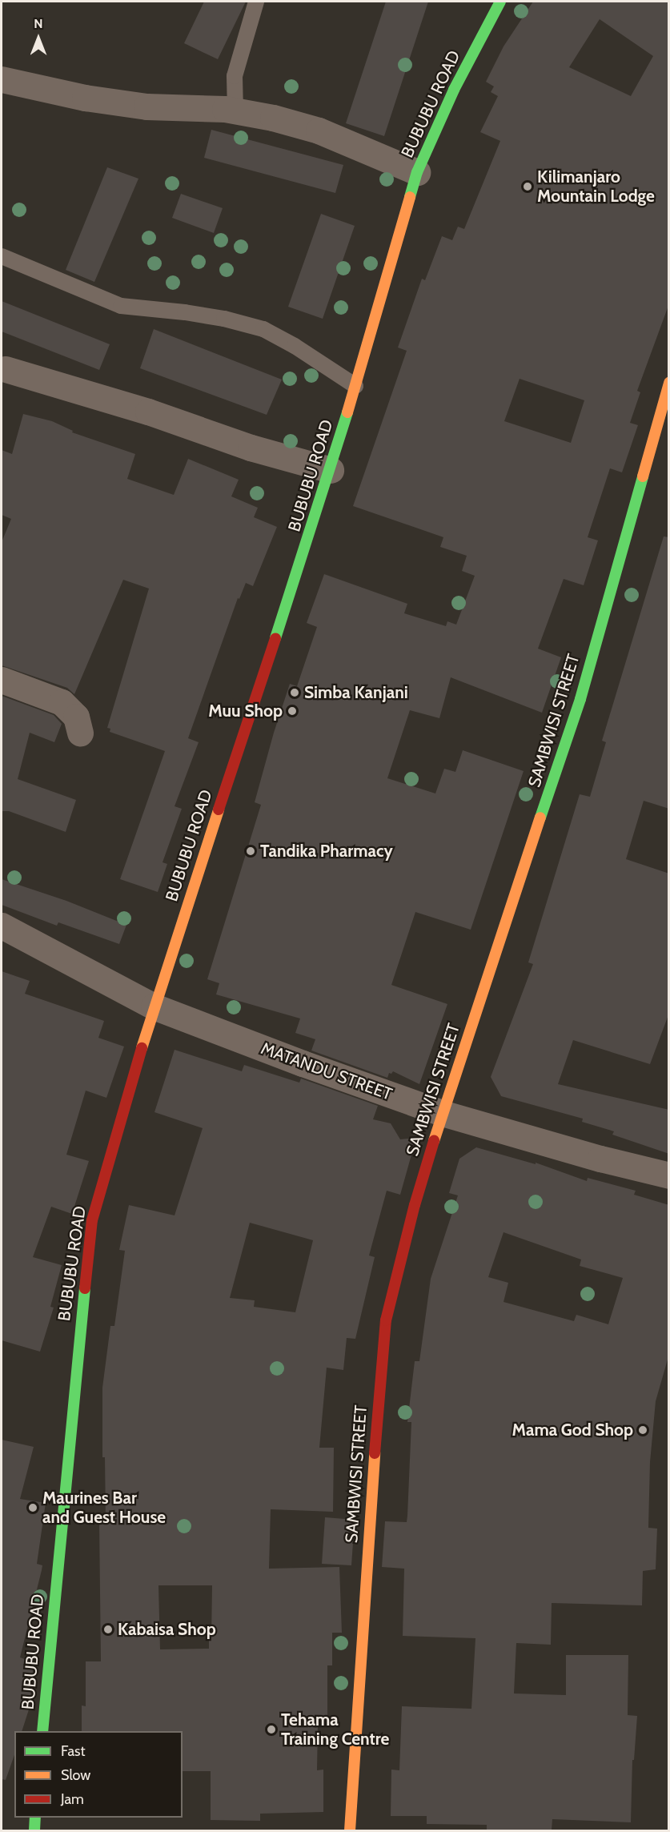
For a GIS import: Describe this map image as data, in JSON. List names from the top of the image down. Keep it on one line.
{"streets":{"street":["BUBUBU ROAD","SAMBWISI STREET","MATANDU STREET"]},"crossings":[["BUBUBU ROAD","MATANDU STREET"],["SAMBWISI STREET","MATANDU STREET"]],"places":["Kilimanjaro Mountain Lodge","Simba Kanjani","Muu Shop","Tandika Pharmacy","Mama God Shop","Maurines Bar and Guest House","Kabaisa Shop","Tehama Training Centre"],"legend":["Fast","Slow","Jam"],"north":"top"}
